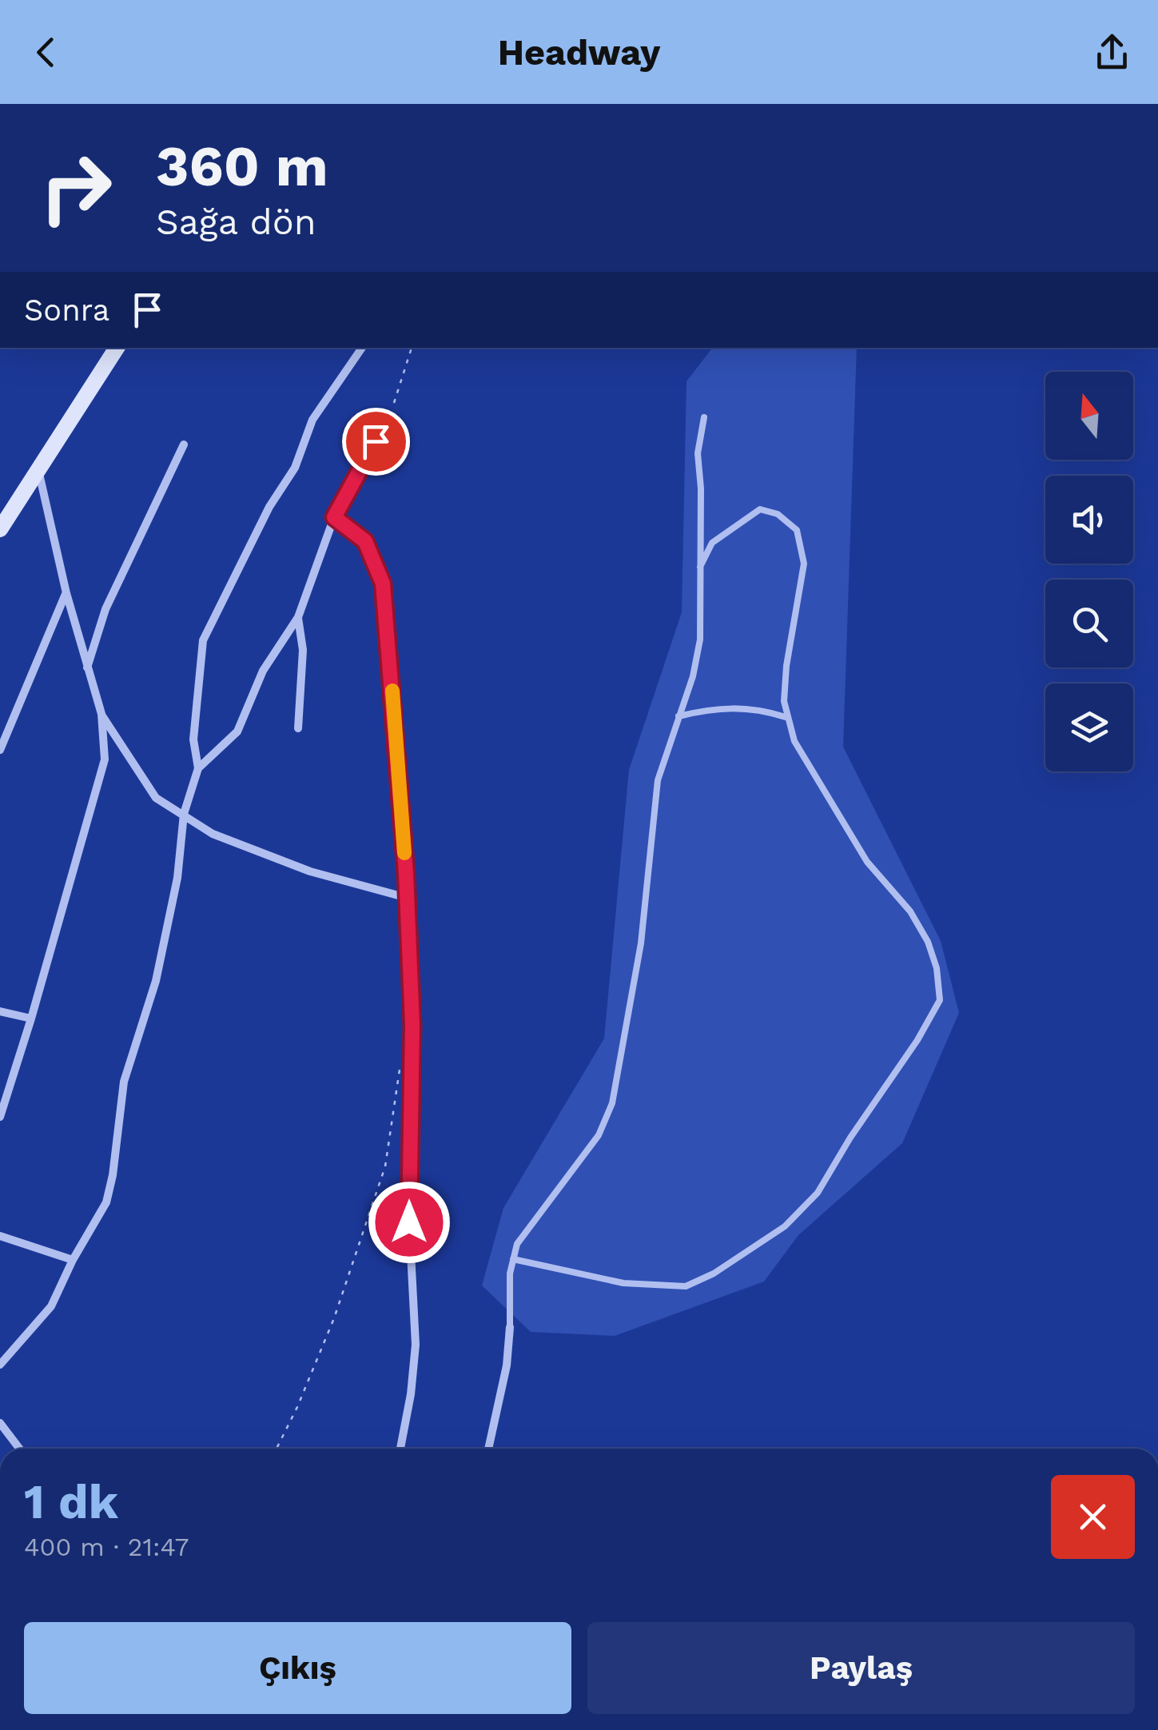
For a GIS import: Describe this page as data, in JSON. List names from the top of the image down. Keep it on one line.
{"north":"top","page":{"header":"Headway","turn":["360 m","Sağa dön"],"then":"Sonra","heading":["1 dk","400 m · 21:47"],"buttons":["Çıkış","Paylaş"]}}
